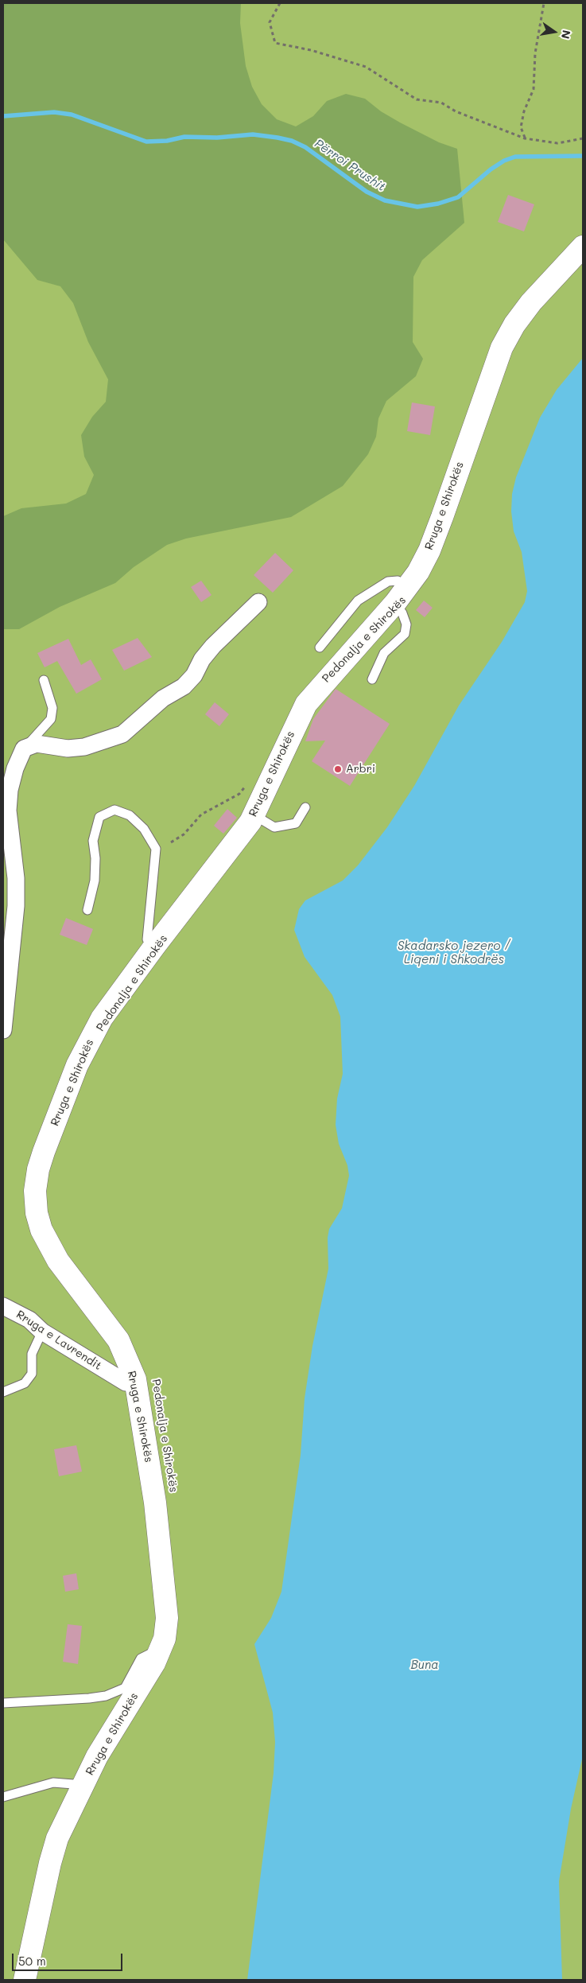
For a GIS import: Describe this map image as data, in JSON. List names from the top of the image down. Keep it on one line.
{"streets":{"main road":["Rruga e Shirokës"],"street":["Rruga e Lavrendit"]},"crossings":[["Rruga e Shirokës","Rruga e Lavrendit"]],"water":["Përroi Prushit","Skadarsko jezero / Liqeni i Shkodrës","Buna"],"places":["Arbri"],"scale_bar":"50 m","north":"right"}
